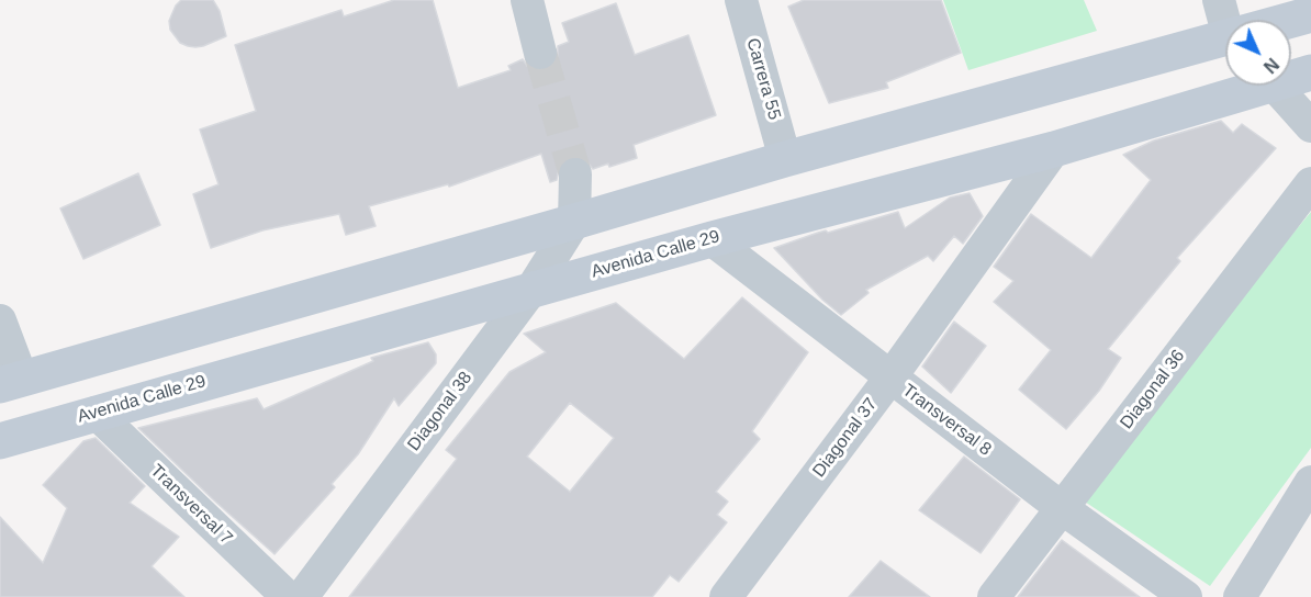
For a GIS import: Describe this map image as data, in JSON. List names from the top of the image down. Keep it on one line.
{"streets":{"main road":["Avenida Calle 29"],"street":["Carrera 55","Diagonal 36","Diagonal 38","Transversal 8","Diagonal 37","Transversal 7"]},"crossings":[["Avenida Calle 29","Diagonal 38"],["Avenida Calle 29","Transversal 8"],["Avenida Calle 29","Diagonal 37"],["Avenida Calle 29","Transversal 7"],["Diagonal 36","Transversal 8"],["Transversal 8","Diagonal 37"]],"north":"bottom right"}
